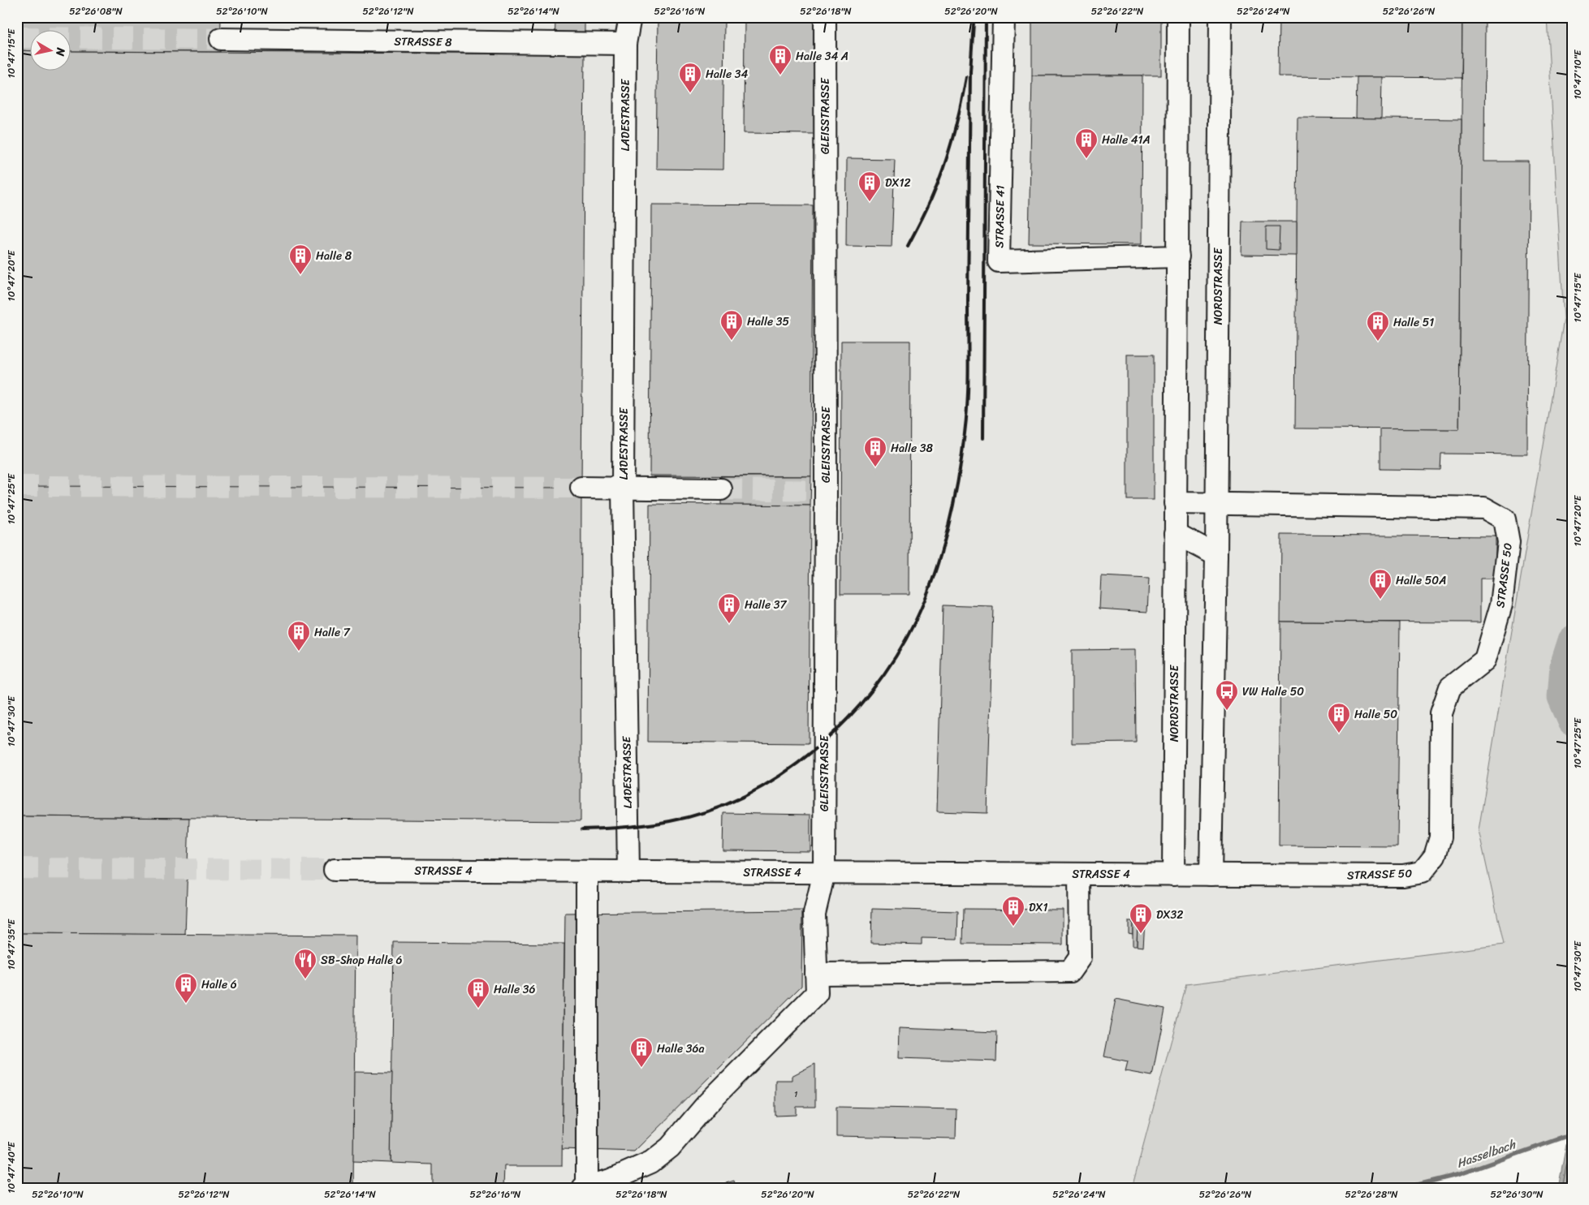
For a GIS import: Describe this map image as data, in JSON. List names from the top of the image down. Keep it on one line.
{"streets":{"street":["STRASSE 8","LADESTRASSE","GLEISSTRASSE","STRASSE 41","NORDSTRASSE","STRASSE 50","STRASSE 4"]},"crossings":[["STRASSE 8","LADESTRASSE"],["LADESTRASSE","STRASSE 4"],["GLEISSTRASSE","STRASSE 4"],["STRASSE 41","NORDSTRASSE"],["NORDSTRASSE","STRASSE 50"],["NORDSTRASSE","STRASSE 4"],["STRASSE 50","STRASSE 4"]],"water":["Hasselbach"],"places":{"building":["Halle 34 A","Halle 34","Halle 41A","DX12","Halle 8","Halle 35","Halle 51","Halle 38","Halle 50A","Halle 37","Halle 7","Halle 50","DX1","DX32","Halle 6","Halle 36","Halle 36a"],"bus stop":["VW Halle 50"],"restaurant":["SB-Shop Halle 6"]},"house_numbers":["1"],"north":"right","coordinates":["52°26'08\"N","52°26'10\"N","52°26'12\"N","52°26'14\"N","52°26'16\"N","52°26'18\"N","52°26'20\"N","52°26'22\"N","52°26'24\"N","52°26'26\"N","10°47'15\"E","10°47'10\"E","10°47'20\"E","10°47'25\"E","10°47'30\"E","10°47'35\"E","10°47'40\"E","52°26'28\"N","52°26'30\"N"]}
